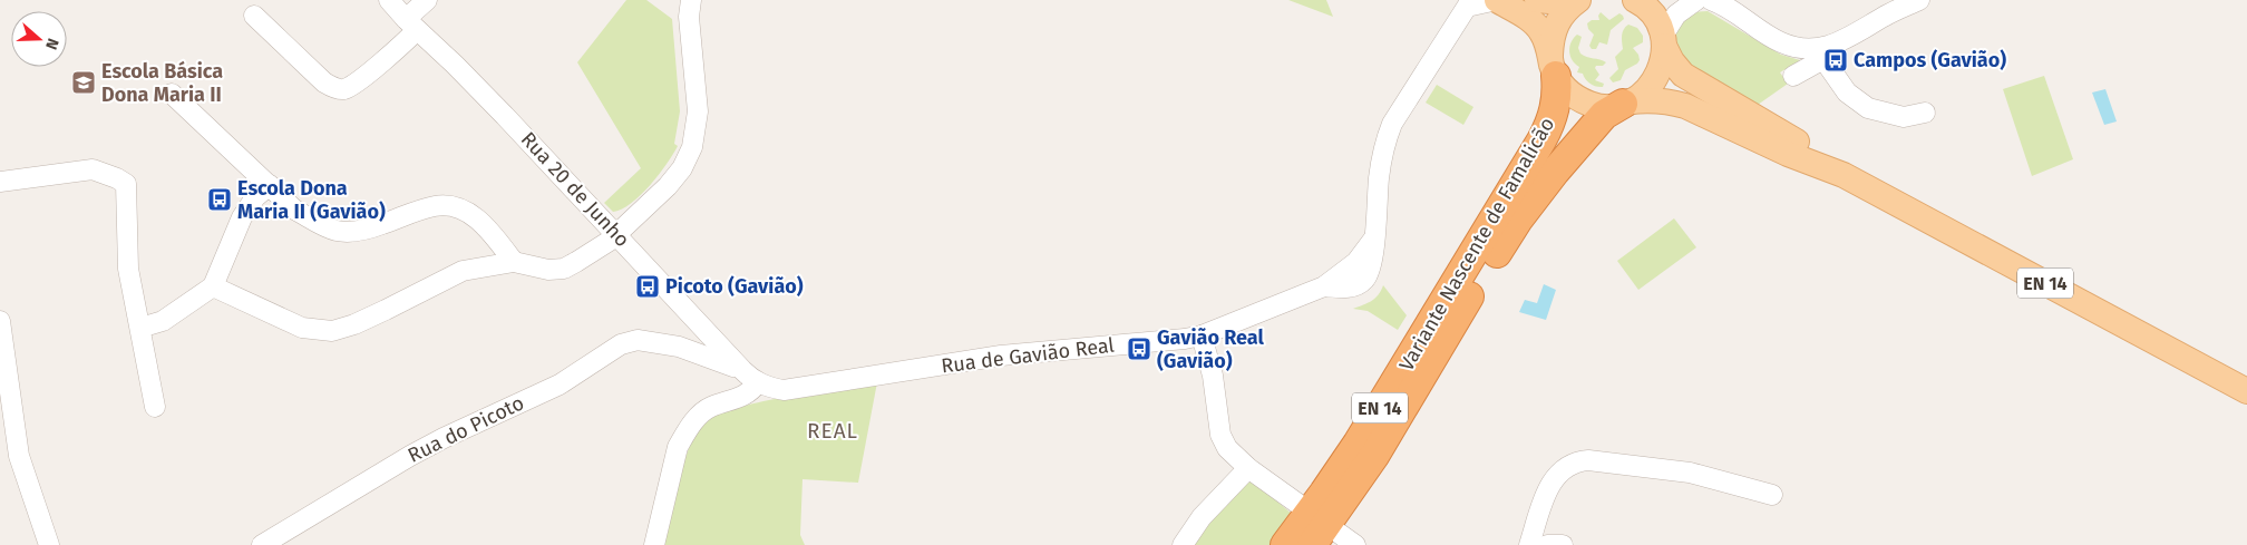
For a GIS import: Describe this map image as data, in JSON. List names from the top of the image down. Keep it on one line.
{"streets":{"highway":["Variante Nascente de Famalicão","EN 14"],"street":["Rua 20 de Junho","Rua de Gavião Real","Rua do Picoto"]},"crossings":[["Rua 20 de Junho","Rua de Gavião Real"],["Rua 20 de Junho","Rua do Picoto"],["Variante Nascente de Famalicão","EN 14"]],"districts":["REAL"],"places":{"bus stop":["Campos (Gavião)","Escola Dona Maria II (Gavião)","Picoto (Gavião)","Gavião Real (Gavião)"],"school or university":["Escola Básica Dona Maria II"]},"north":"right"}
